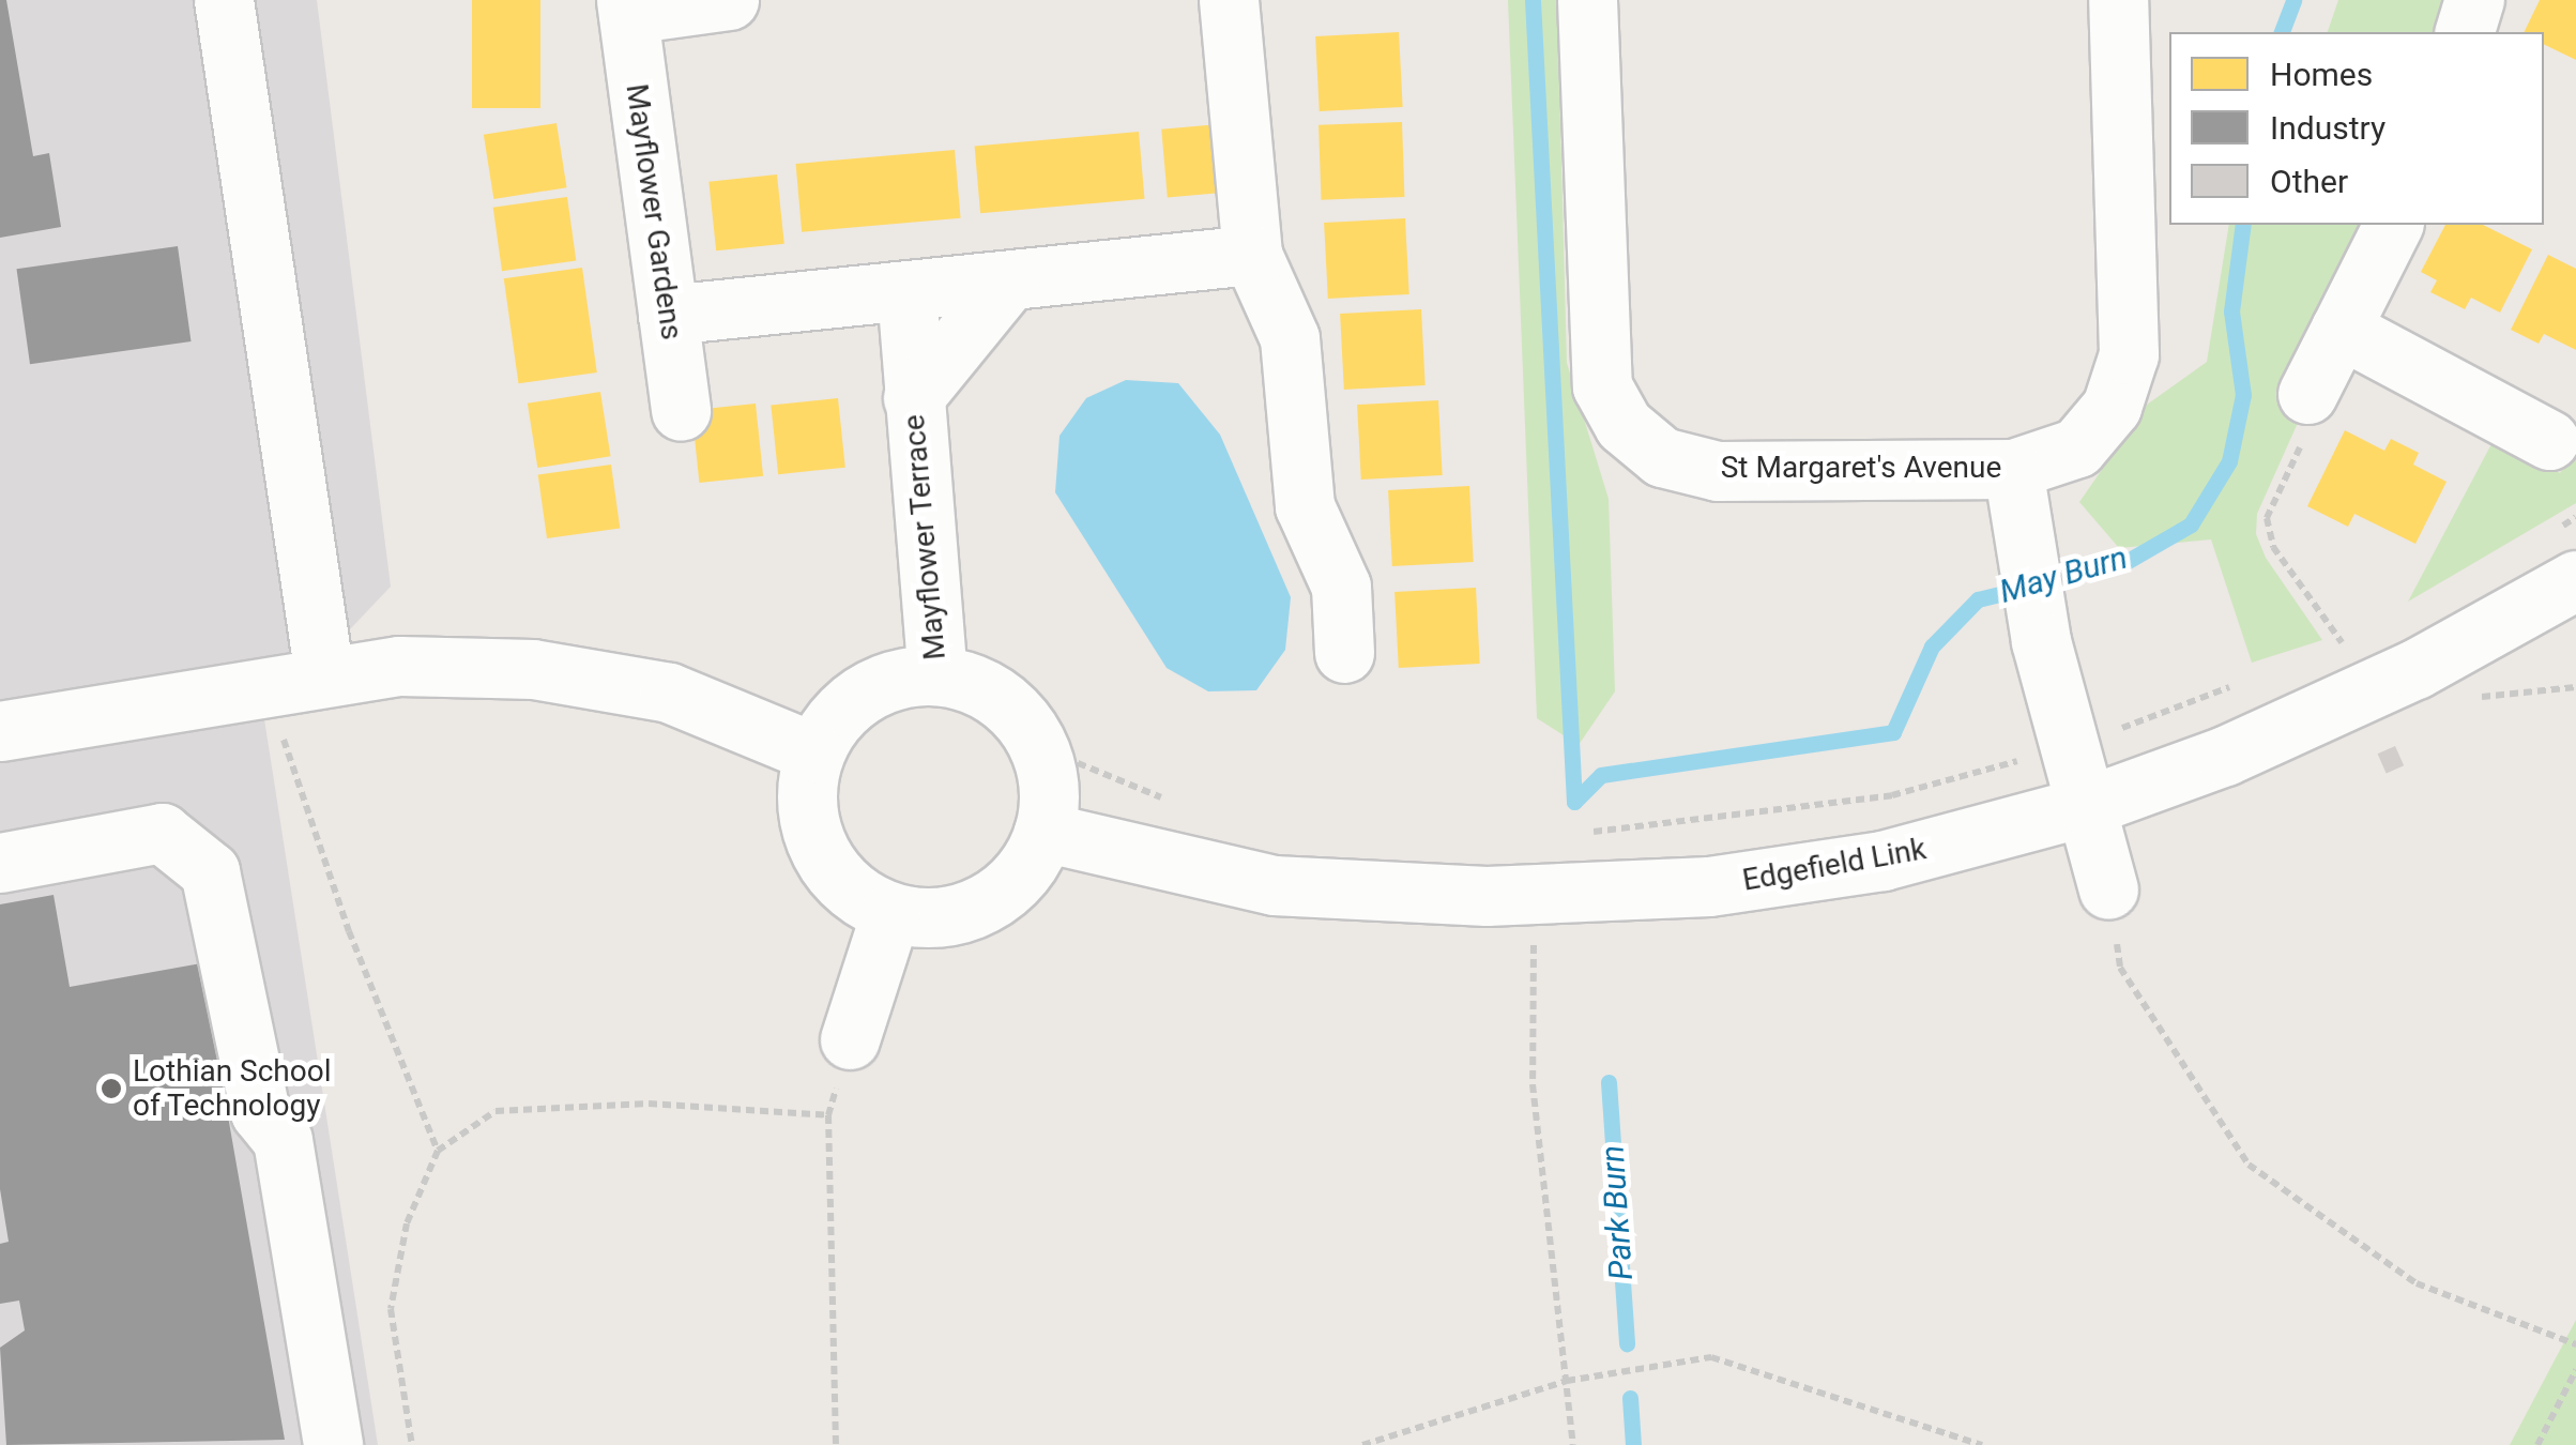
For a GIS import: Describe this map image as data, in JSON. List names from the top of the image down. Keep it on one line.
{"streets":{"street":["Mayflower Gardens","St Margaret's Avenue","Mayflower Terrace","Edgefield Link"]},"crossings":[["Mayflower Terrace","Edgefield Link"]],"water":["May Burn","Park Burn"],"places":["Lothian School of Technology"],"legend":["Homes","Industry","Other"]}
